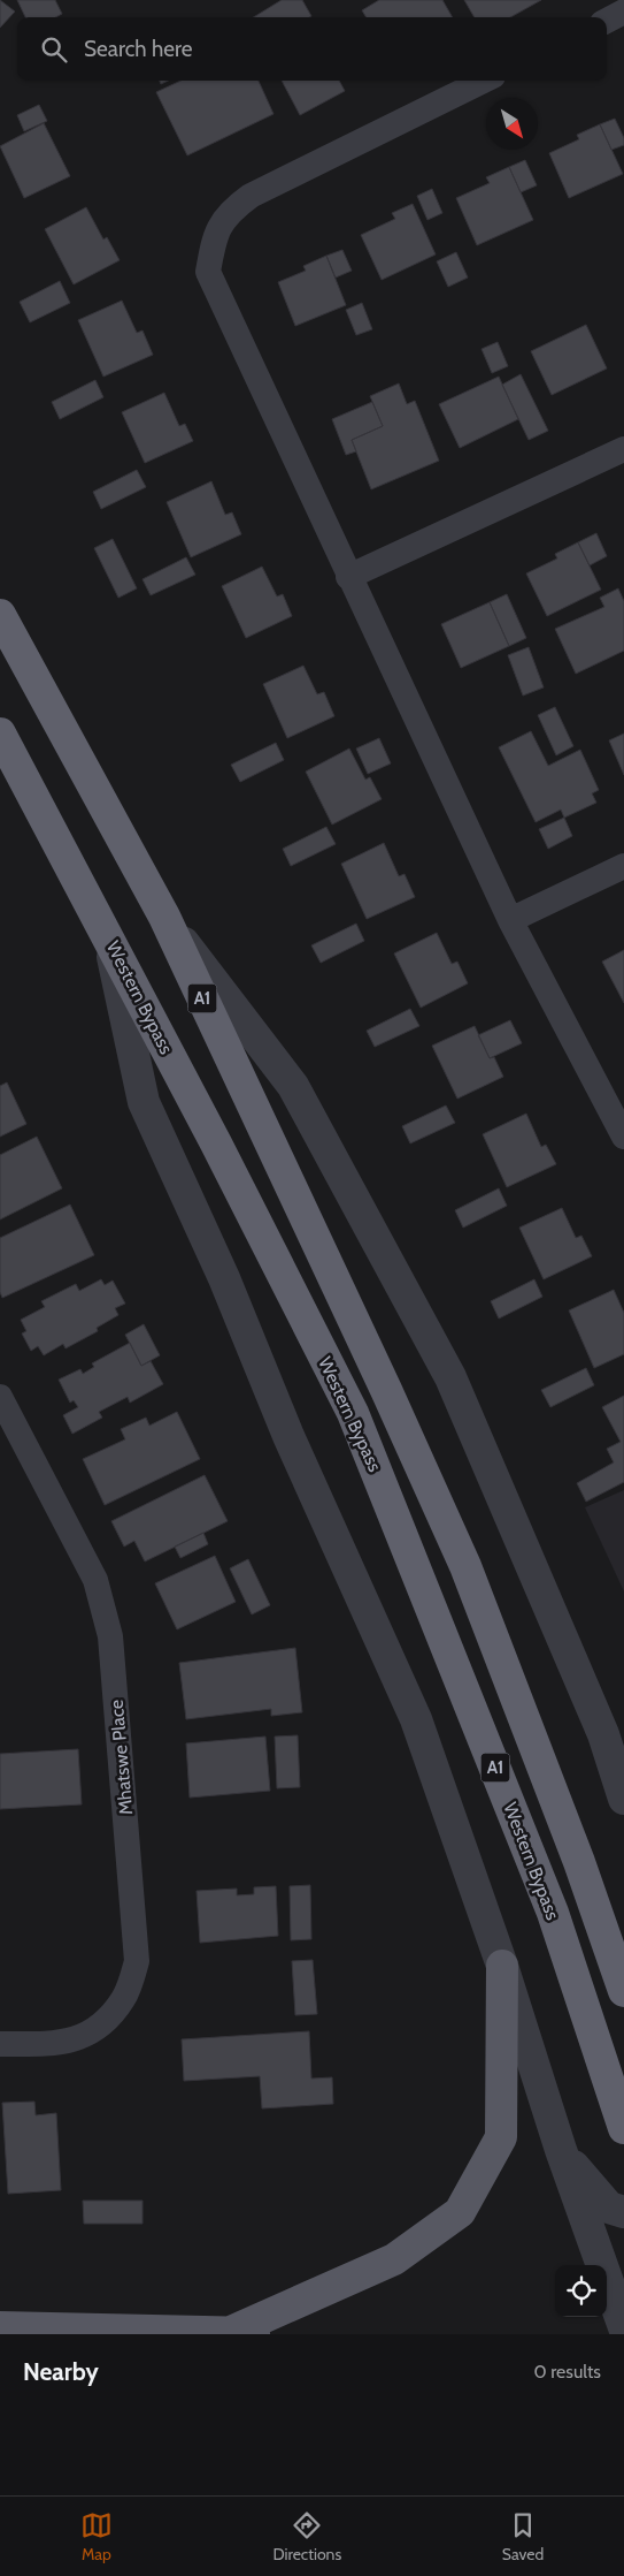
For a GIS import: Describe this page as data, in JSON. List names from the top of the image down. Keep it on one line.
{"streets":{"highway":["Western Bypass","A1"],"street":["Mhatswe Place"]},"north":"bottom right","page":{"search":"Search here","heading":["Nearby","0 results"],"nav":["Map","Directions","Saved"]}}
